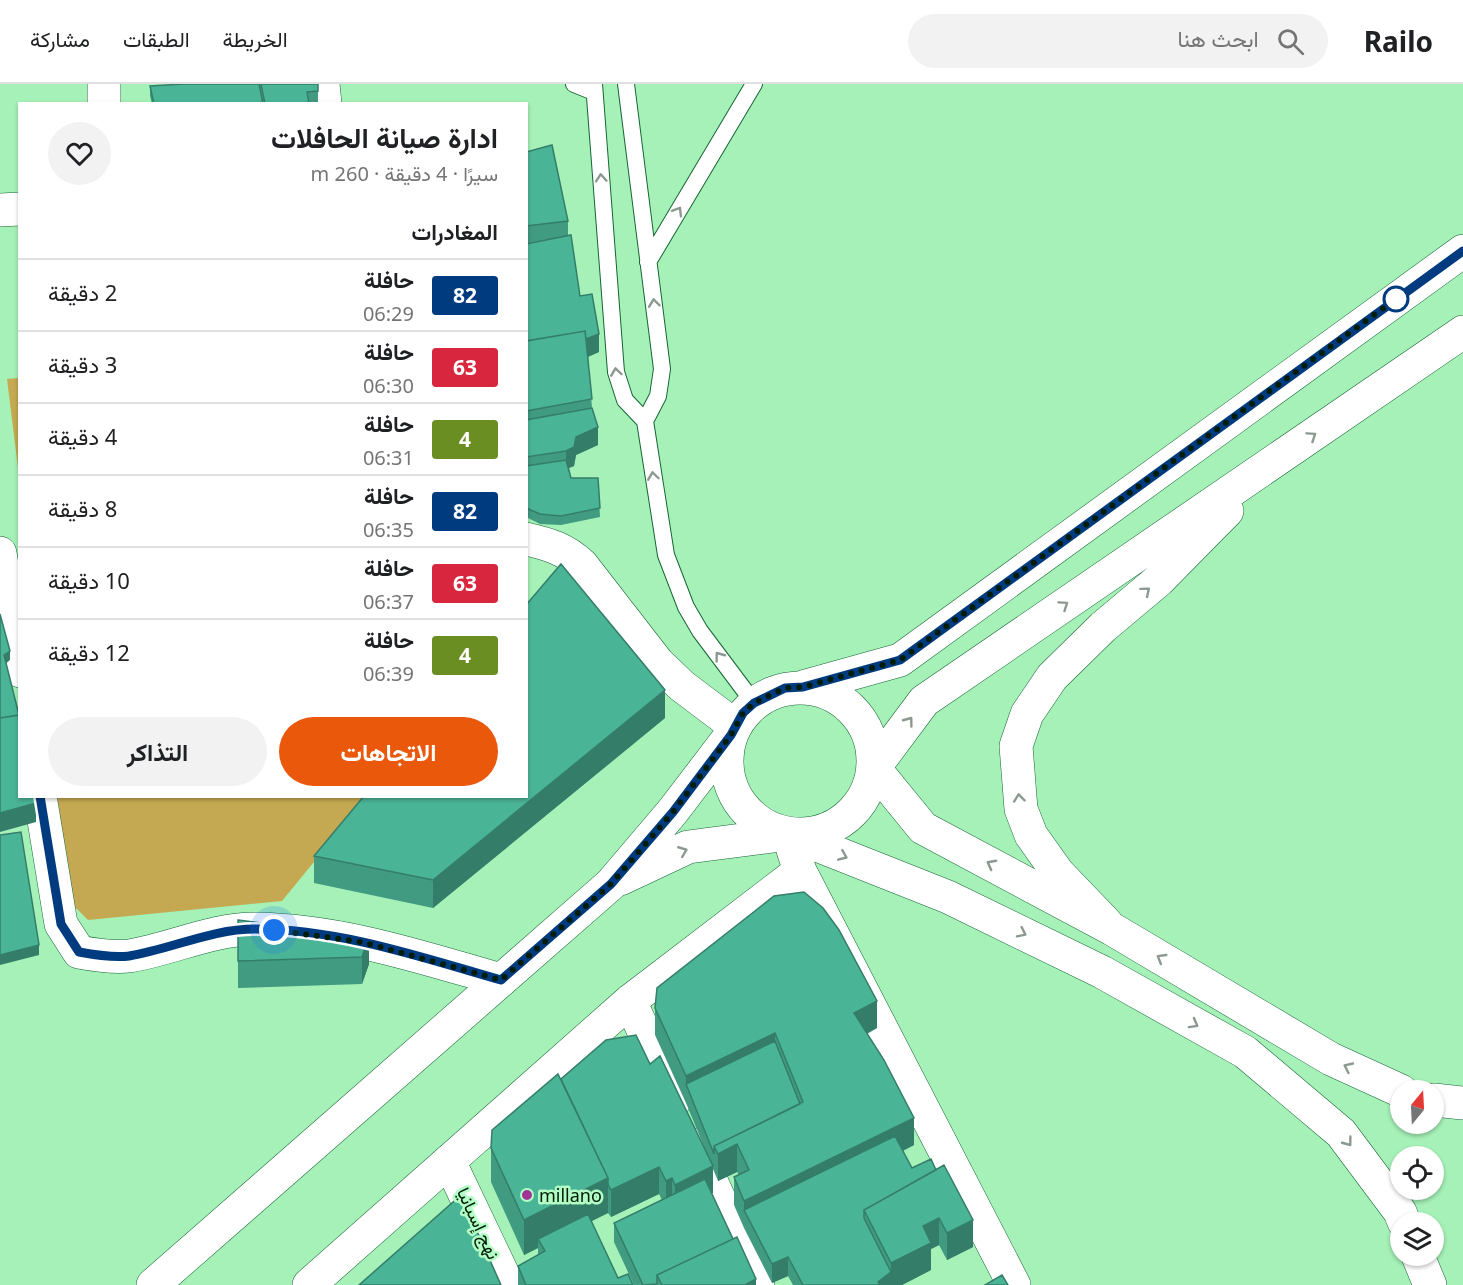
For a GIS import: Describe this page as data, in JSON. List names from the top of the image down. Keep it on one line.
{"streets":{"main road":["نهج إسبانيا"]},"places":["millano"],"lines":["bus line 82"],"north":"top","page":{"header":"Railo","search":"ابحث هنا","nav":["الخريطة","الطبقات","مشاركة"],"heading":[["ادارة صيانة الحافلات","سيرًا · 4 دقيقة · 260 m"],"المغادرات"],"list":[{"mark":"82","name":"حافلة","note":"06:29","value":"2 دقيقة"},{"mark":"63","name":"حافلة","note":"06:30","value":"3 دقيقة"},{"mark":"4","name":"حافلة","note":"06:31","value":"4 دقيقة"},{"mark":"82","name":"حافلة","note":"06:35","value":"8 دقيقة"},{"mark":"63","name":"حافلة","note":"06:37","value":"10 دقيقة"},{"mark":"4","name":"حافلة","note":"06:39","value":"12 دقيقة"}],"buttons":["الاتجاهات","التذاكر"]}}
